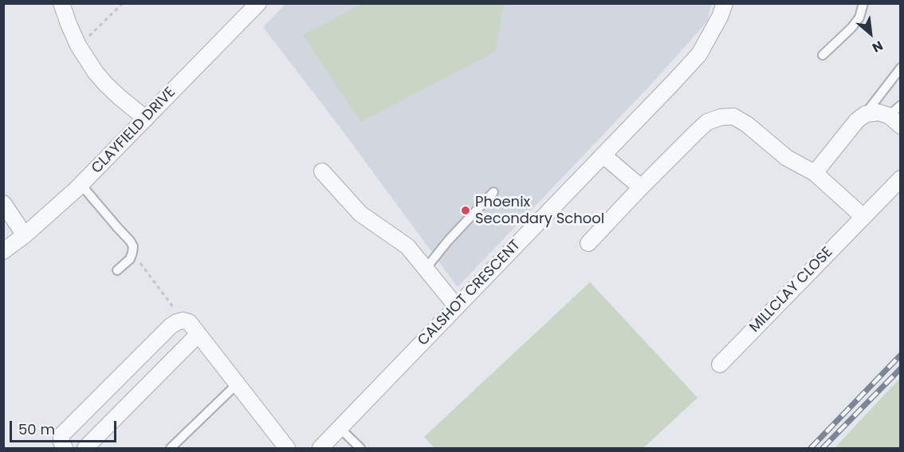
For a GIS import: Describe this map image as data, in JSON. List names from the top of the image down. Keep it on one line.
{"streets":{"street":["CLAYFIELD DRIVE","MILLCLAY CLOSE","CALSHOT CRESCENT"]},"places":["Phoenix Secondary School"],"scale_bar":"50 m","north":"bottom right"}
